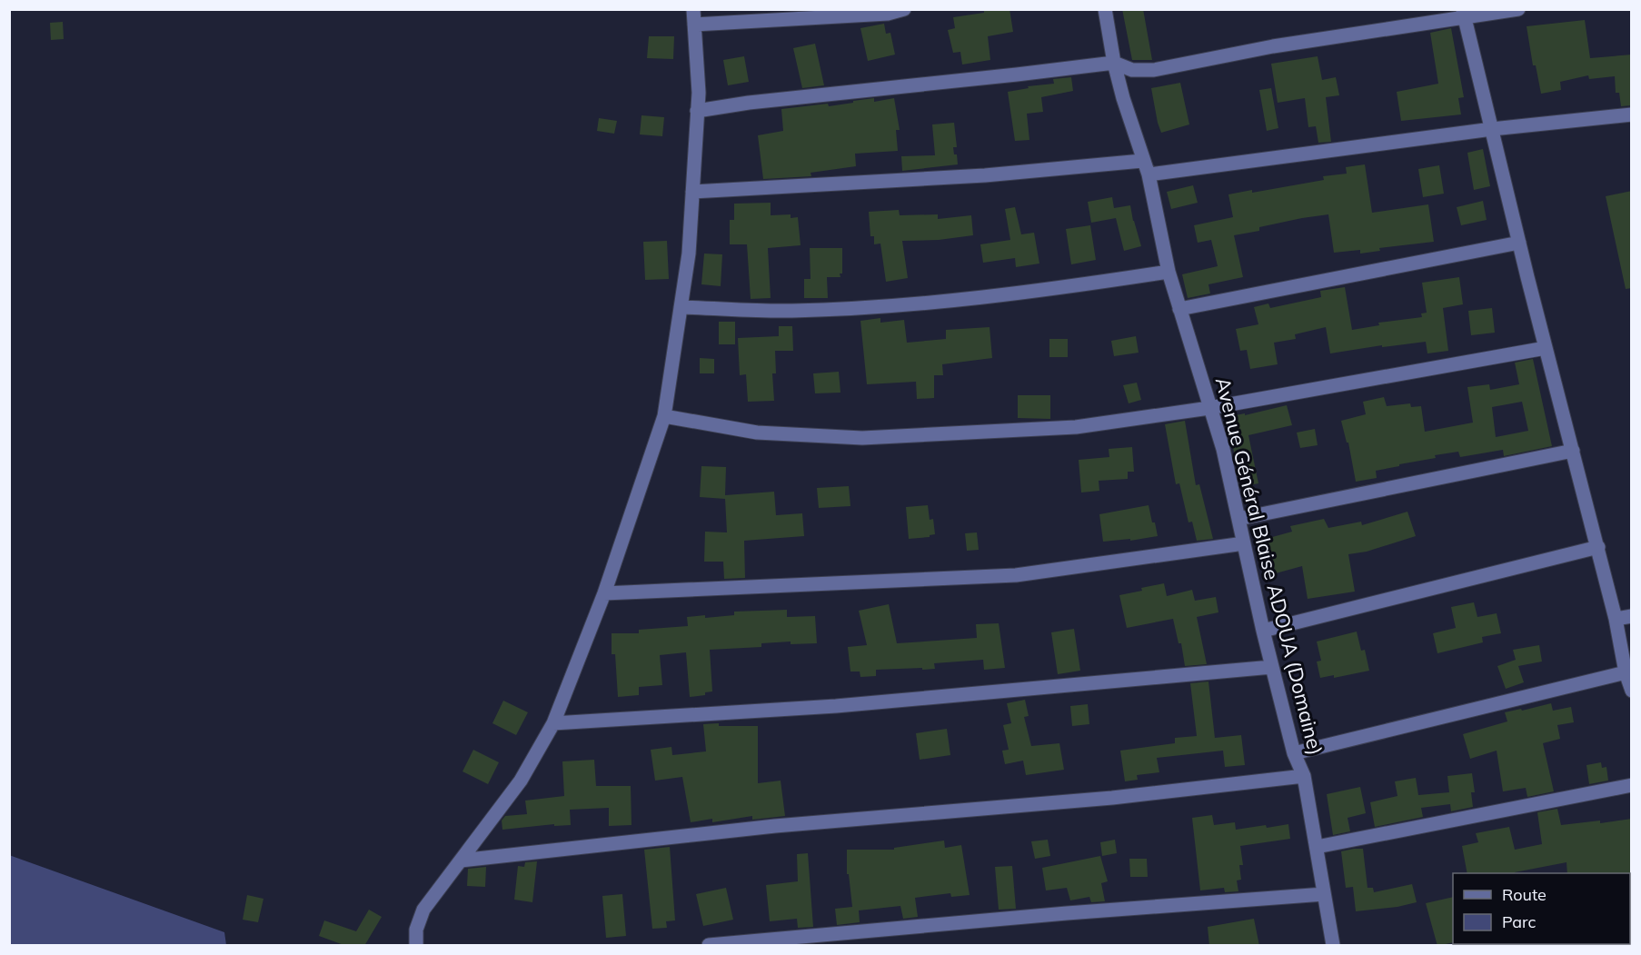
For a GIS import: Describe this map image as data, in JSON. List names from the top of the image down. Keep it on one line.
{"streets":{"street":["Avenue Général Blaise ADOUA (Domaine)"]},"legend":["Route","Parc"]}
